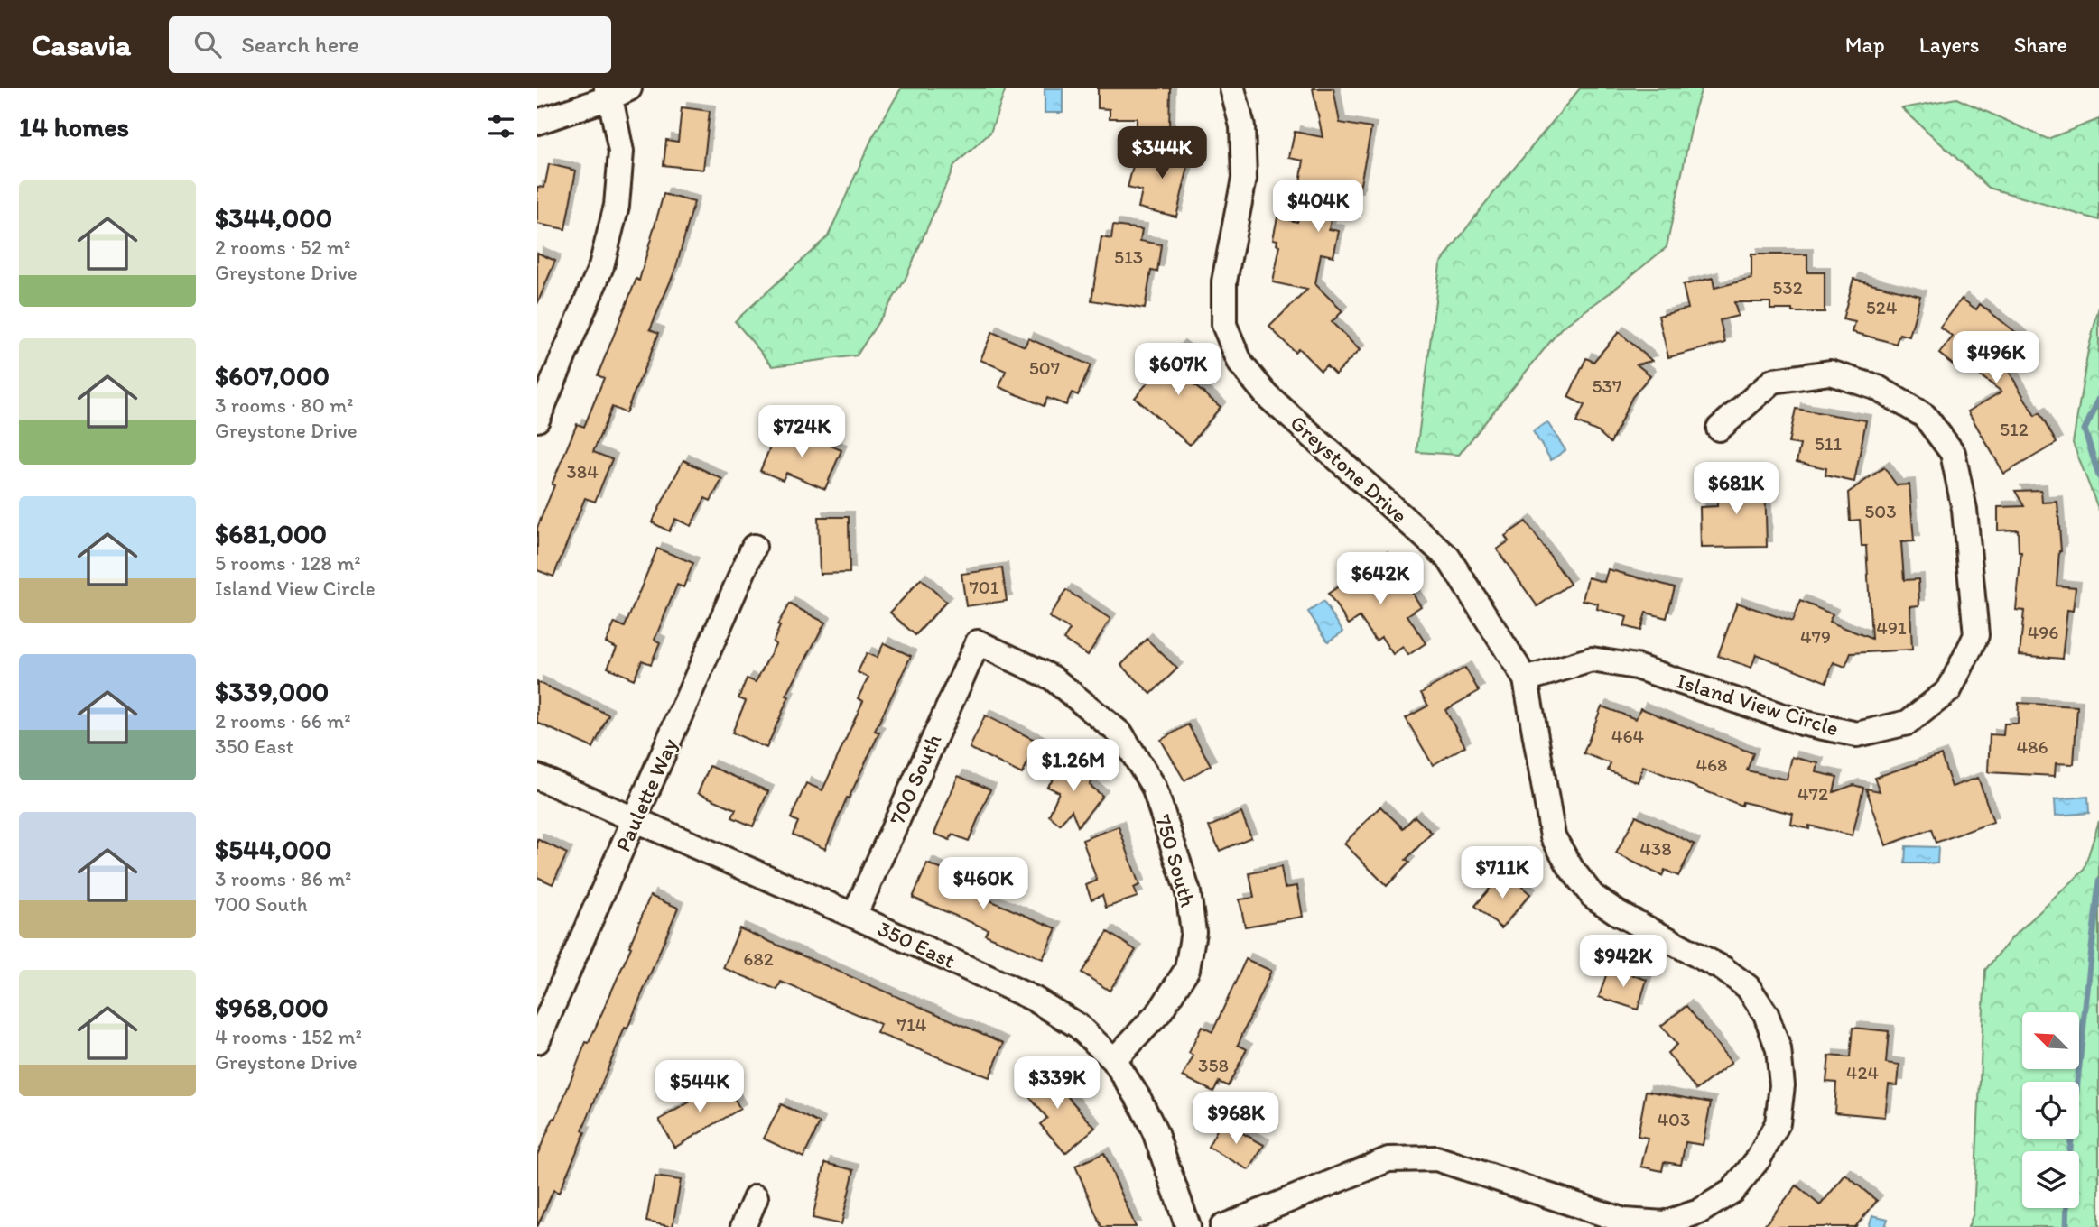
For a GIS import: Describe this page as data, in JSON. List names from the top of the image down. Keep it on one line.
{"streets":{"street":["Greystone Drive","Island View Circle","700 South","Paulette Way","750 South","350 East"]},"crossings":[["Greystone Drive","Island View Circle"],["700 South","750 South"],["700 South","350 East"],["Paulette Way","350 East"],["750 South","350 East"]],"house_numbers":["513","532","524","507","537","512","511","384","503","701","491","496","479","464","486","468","472","438","682","714","358","424","403"],"north":"top left","page":{"header":"Casavia","search":"Search here","nav":["Map","Layers","Share"],"heading":"14 homes","price":["$344K","$404K","$496K","$607K","$724K","$681K","$642K","$1.26M","$711K","$460K","$942K","$339K","$544K","$968K"],"list":[{"name":"$344,000","note":"2 rooms · 52 m² · Greystone Drive"},{"name":"$607,000","note":"3 rooms · 80 m² · Greystone Drive"},{"name":"$681,000","note":"5 rooms · 128 m² · Island View Circle"},{"name":"$339,000","note":"2 rooms · 66 m² · 350 East"},{"name":"$544,000","note":"3 rooms · 86 m² · 700 South"},{"name":"$968,000","note":"4 rooms · 152 m² · Greystone Drive"}]}}
